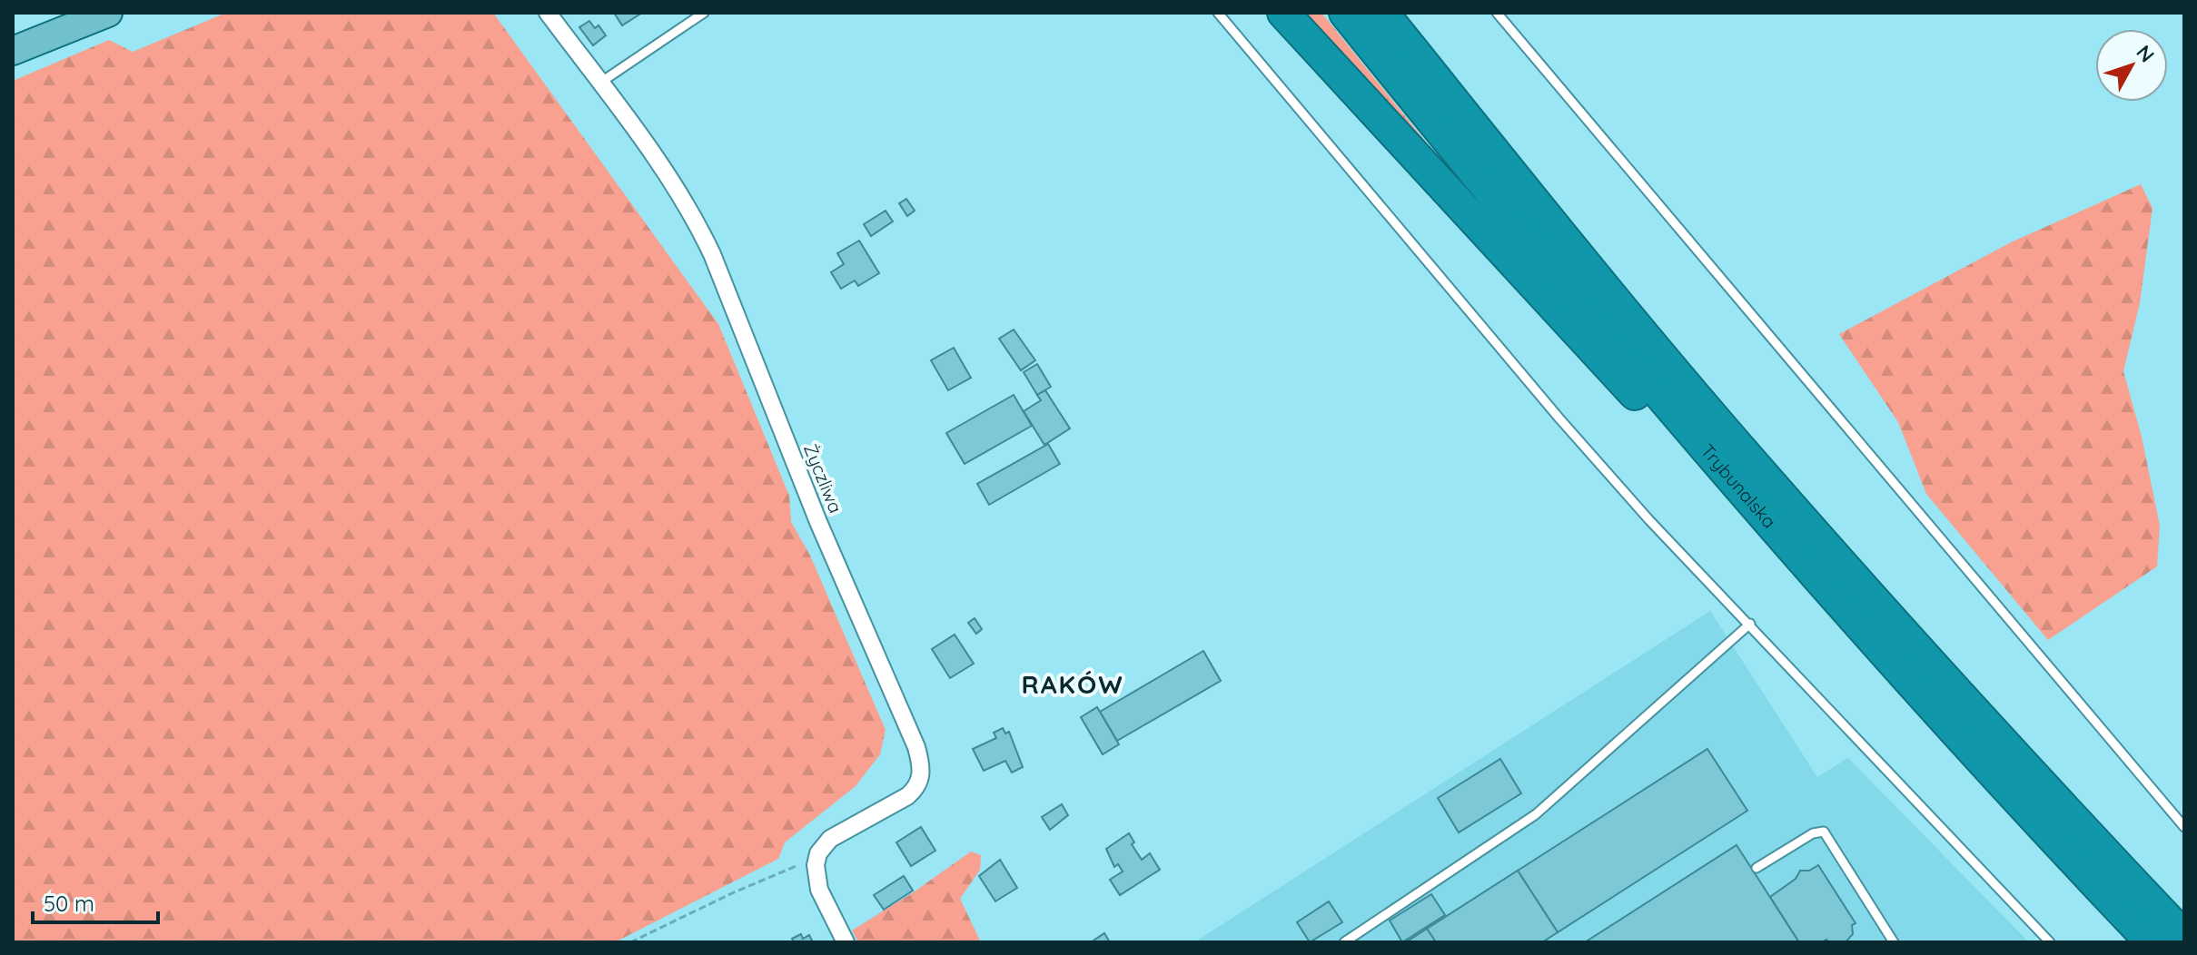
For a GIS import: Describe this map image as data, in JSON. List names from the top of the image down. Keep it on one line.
{"streets":{"highway":["Trybunalska"],"street":["Życzliwa"]},"districts":["RAKÓW"],"scale_bar":"50 m","north":"top right"}
